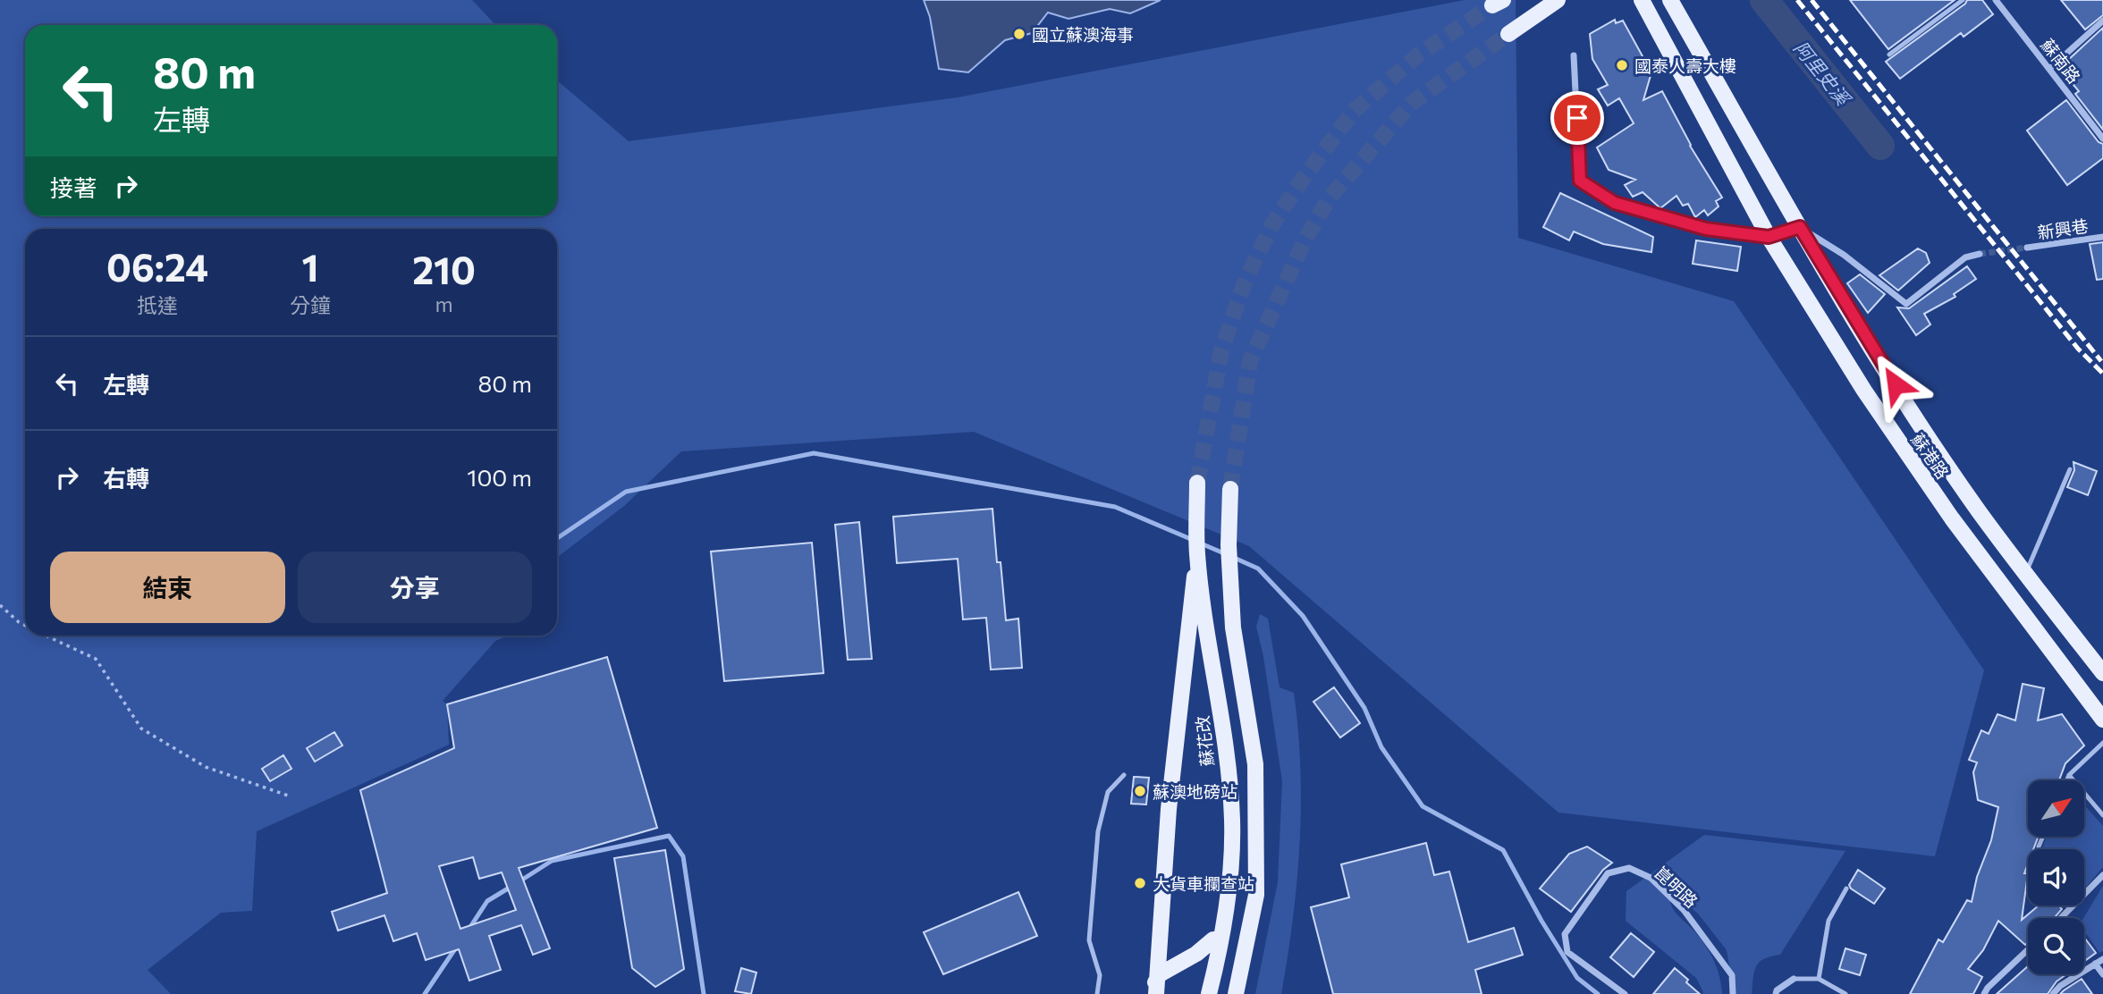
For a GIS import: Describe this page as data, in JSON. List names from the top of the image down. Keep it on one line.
{"streets":{"main road":["蘇港路","蘇花改"],"street":["蘇南路","新興巷","崑明路"]},"water":["阿里史溪"],"places":["國立蘇澳海事","國泰人壽大樓","蘇澳地磅站","大貨車攔查站"],"north":"top right","page":{"turn":["80 m","左轉"],"then":"接著","eta":["06:24","抵達","1","分鐘","210","m"],"list":[{"name":"左轉","value":"80 m"},{"name":"右轉","value":"100 m"}],"buttons":["結束","分享"]}}
